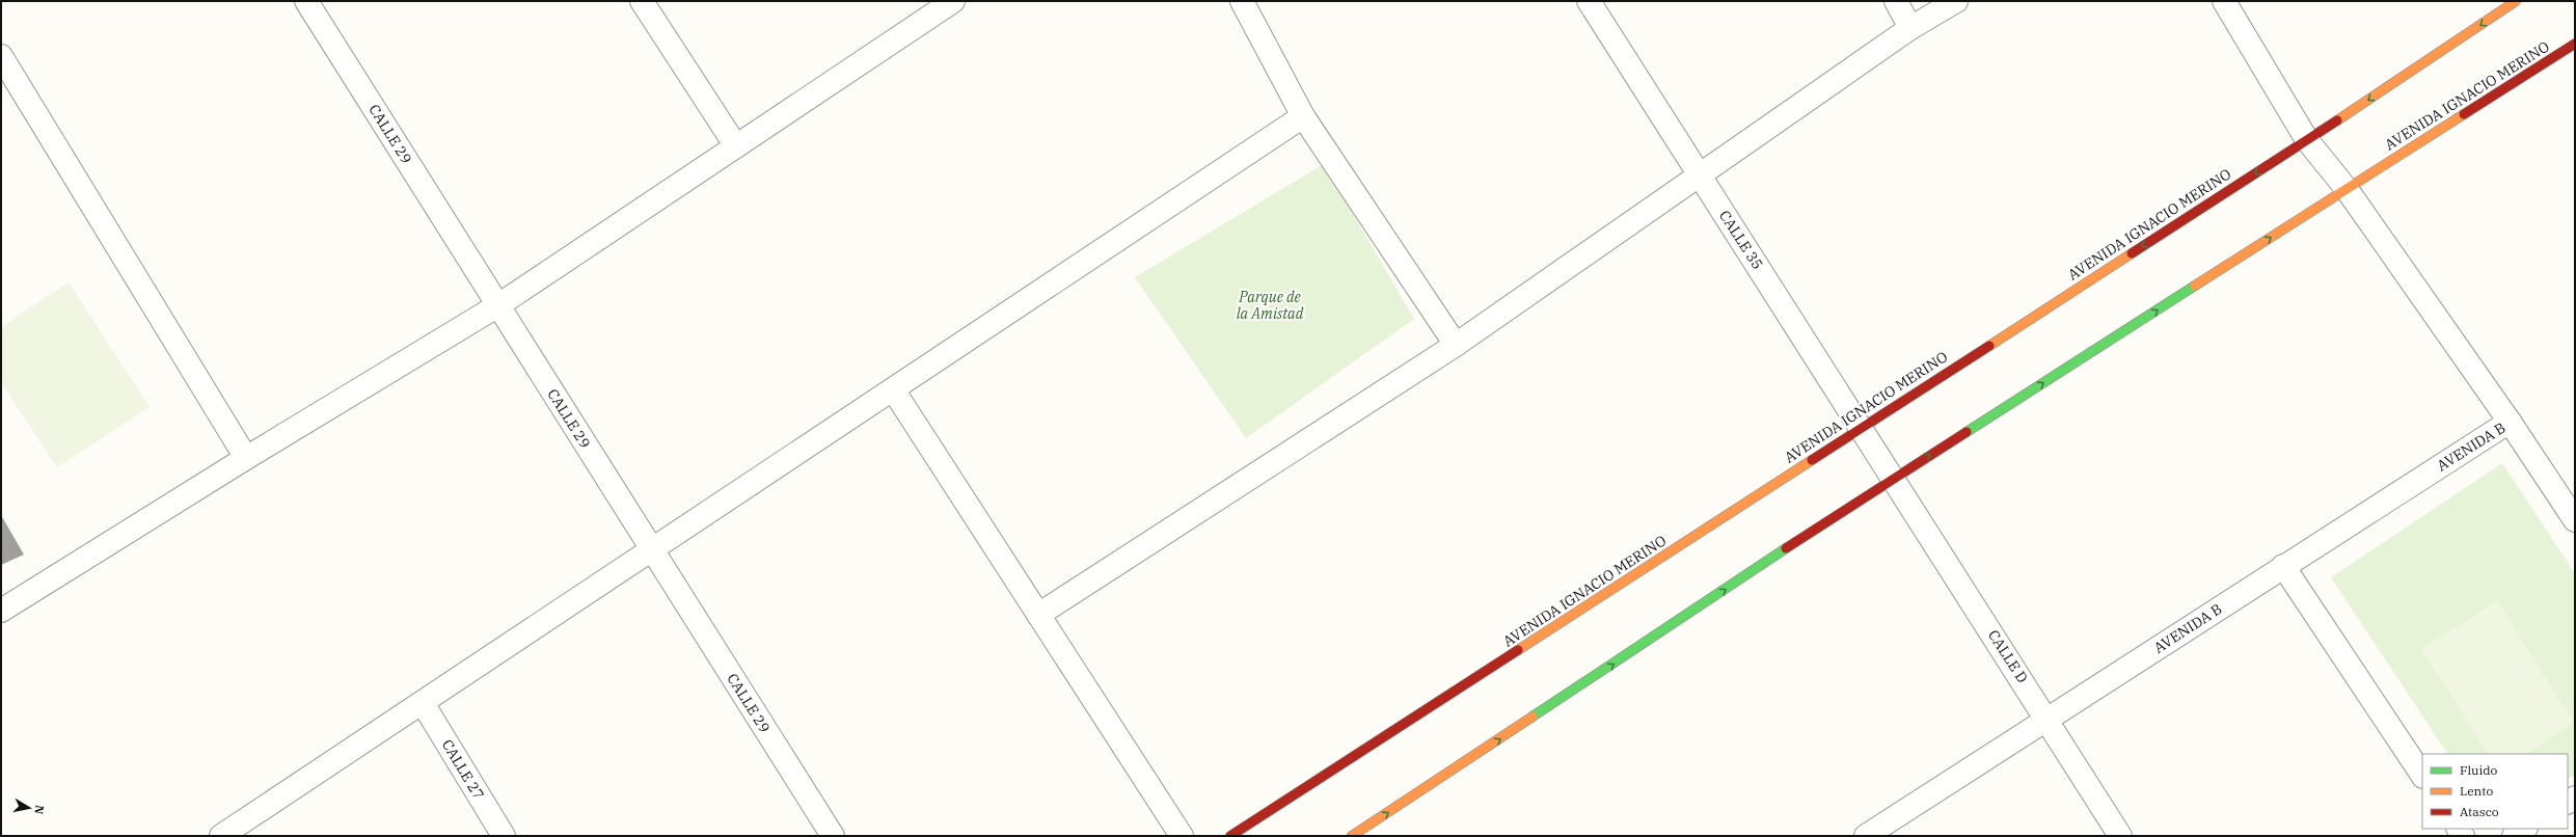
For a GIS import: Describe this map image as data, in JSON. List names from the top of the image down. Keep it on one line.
{"streets":{"street":["AVENIDA IGNACIO MERINO","CALLE 29","CALLE 35","AVENIDA B","CALLE D","CALLE 27"]},"crossings":[["AVENIDA IGNACIO MERINO","CALLE 35"],["AVENIDA IGNACIO MERINO","CALLE D"],["CALLE 35","CALLE D"],["AVENIDA B","CALLE D"]],"parks":["Parque de la Amistad"],"legend":["Fluido","Lento","Atasco"],"north":"right"}
